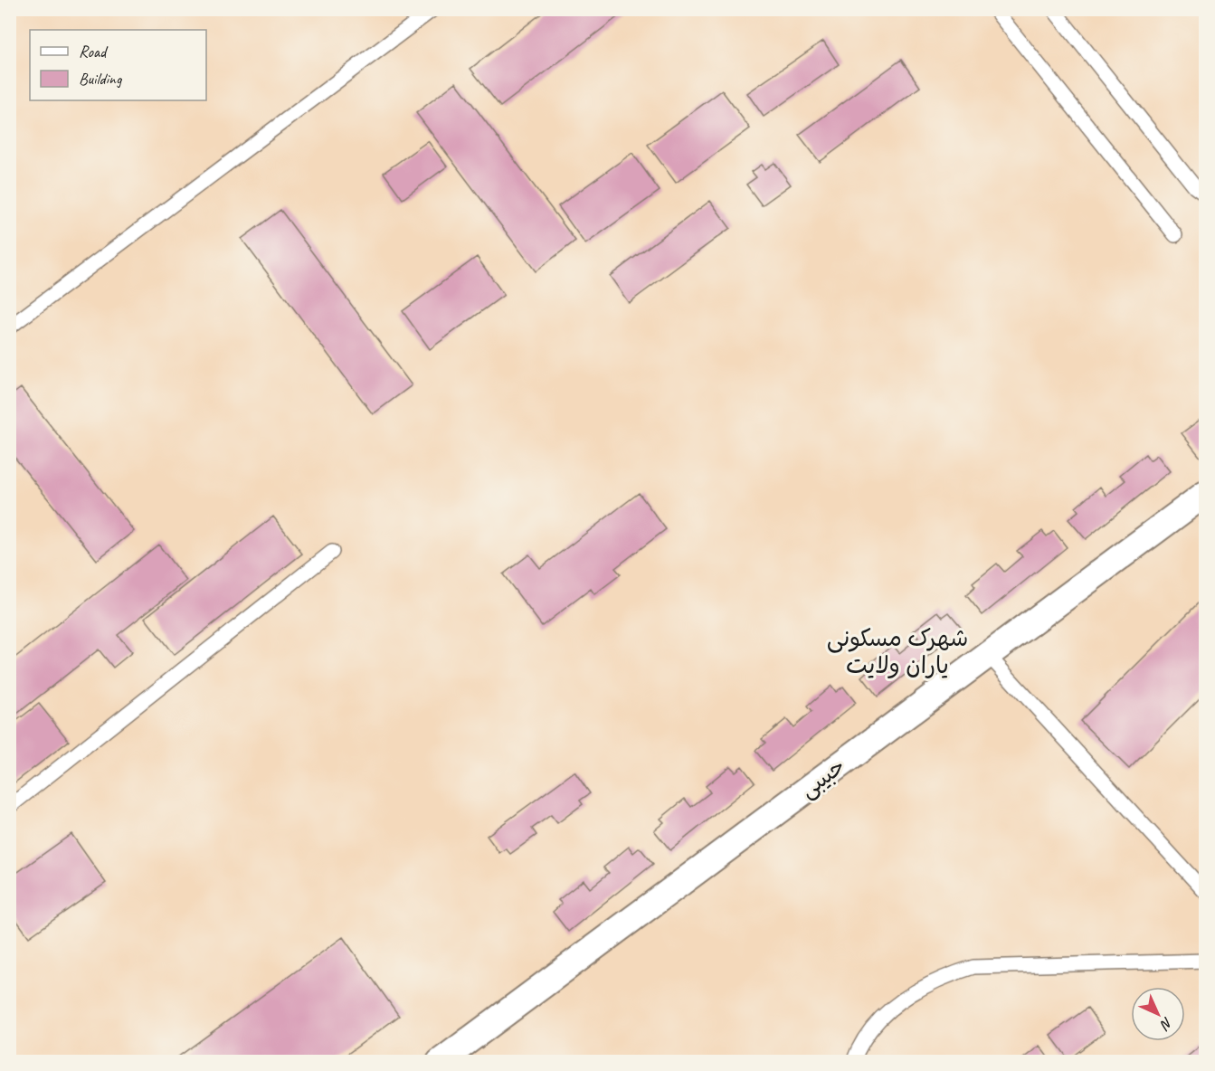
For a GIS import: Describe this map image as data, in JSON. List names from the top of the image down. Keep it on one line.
{"streets":{"street":["حبیبی"]},"districts":["شهرک مسکونی یاران ولایت"],"legend":["Road","Building"],"north":"bottom right"}
